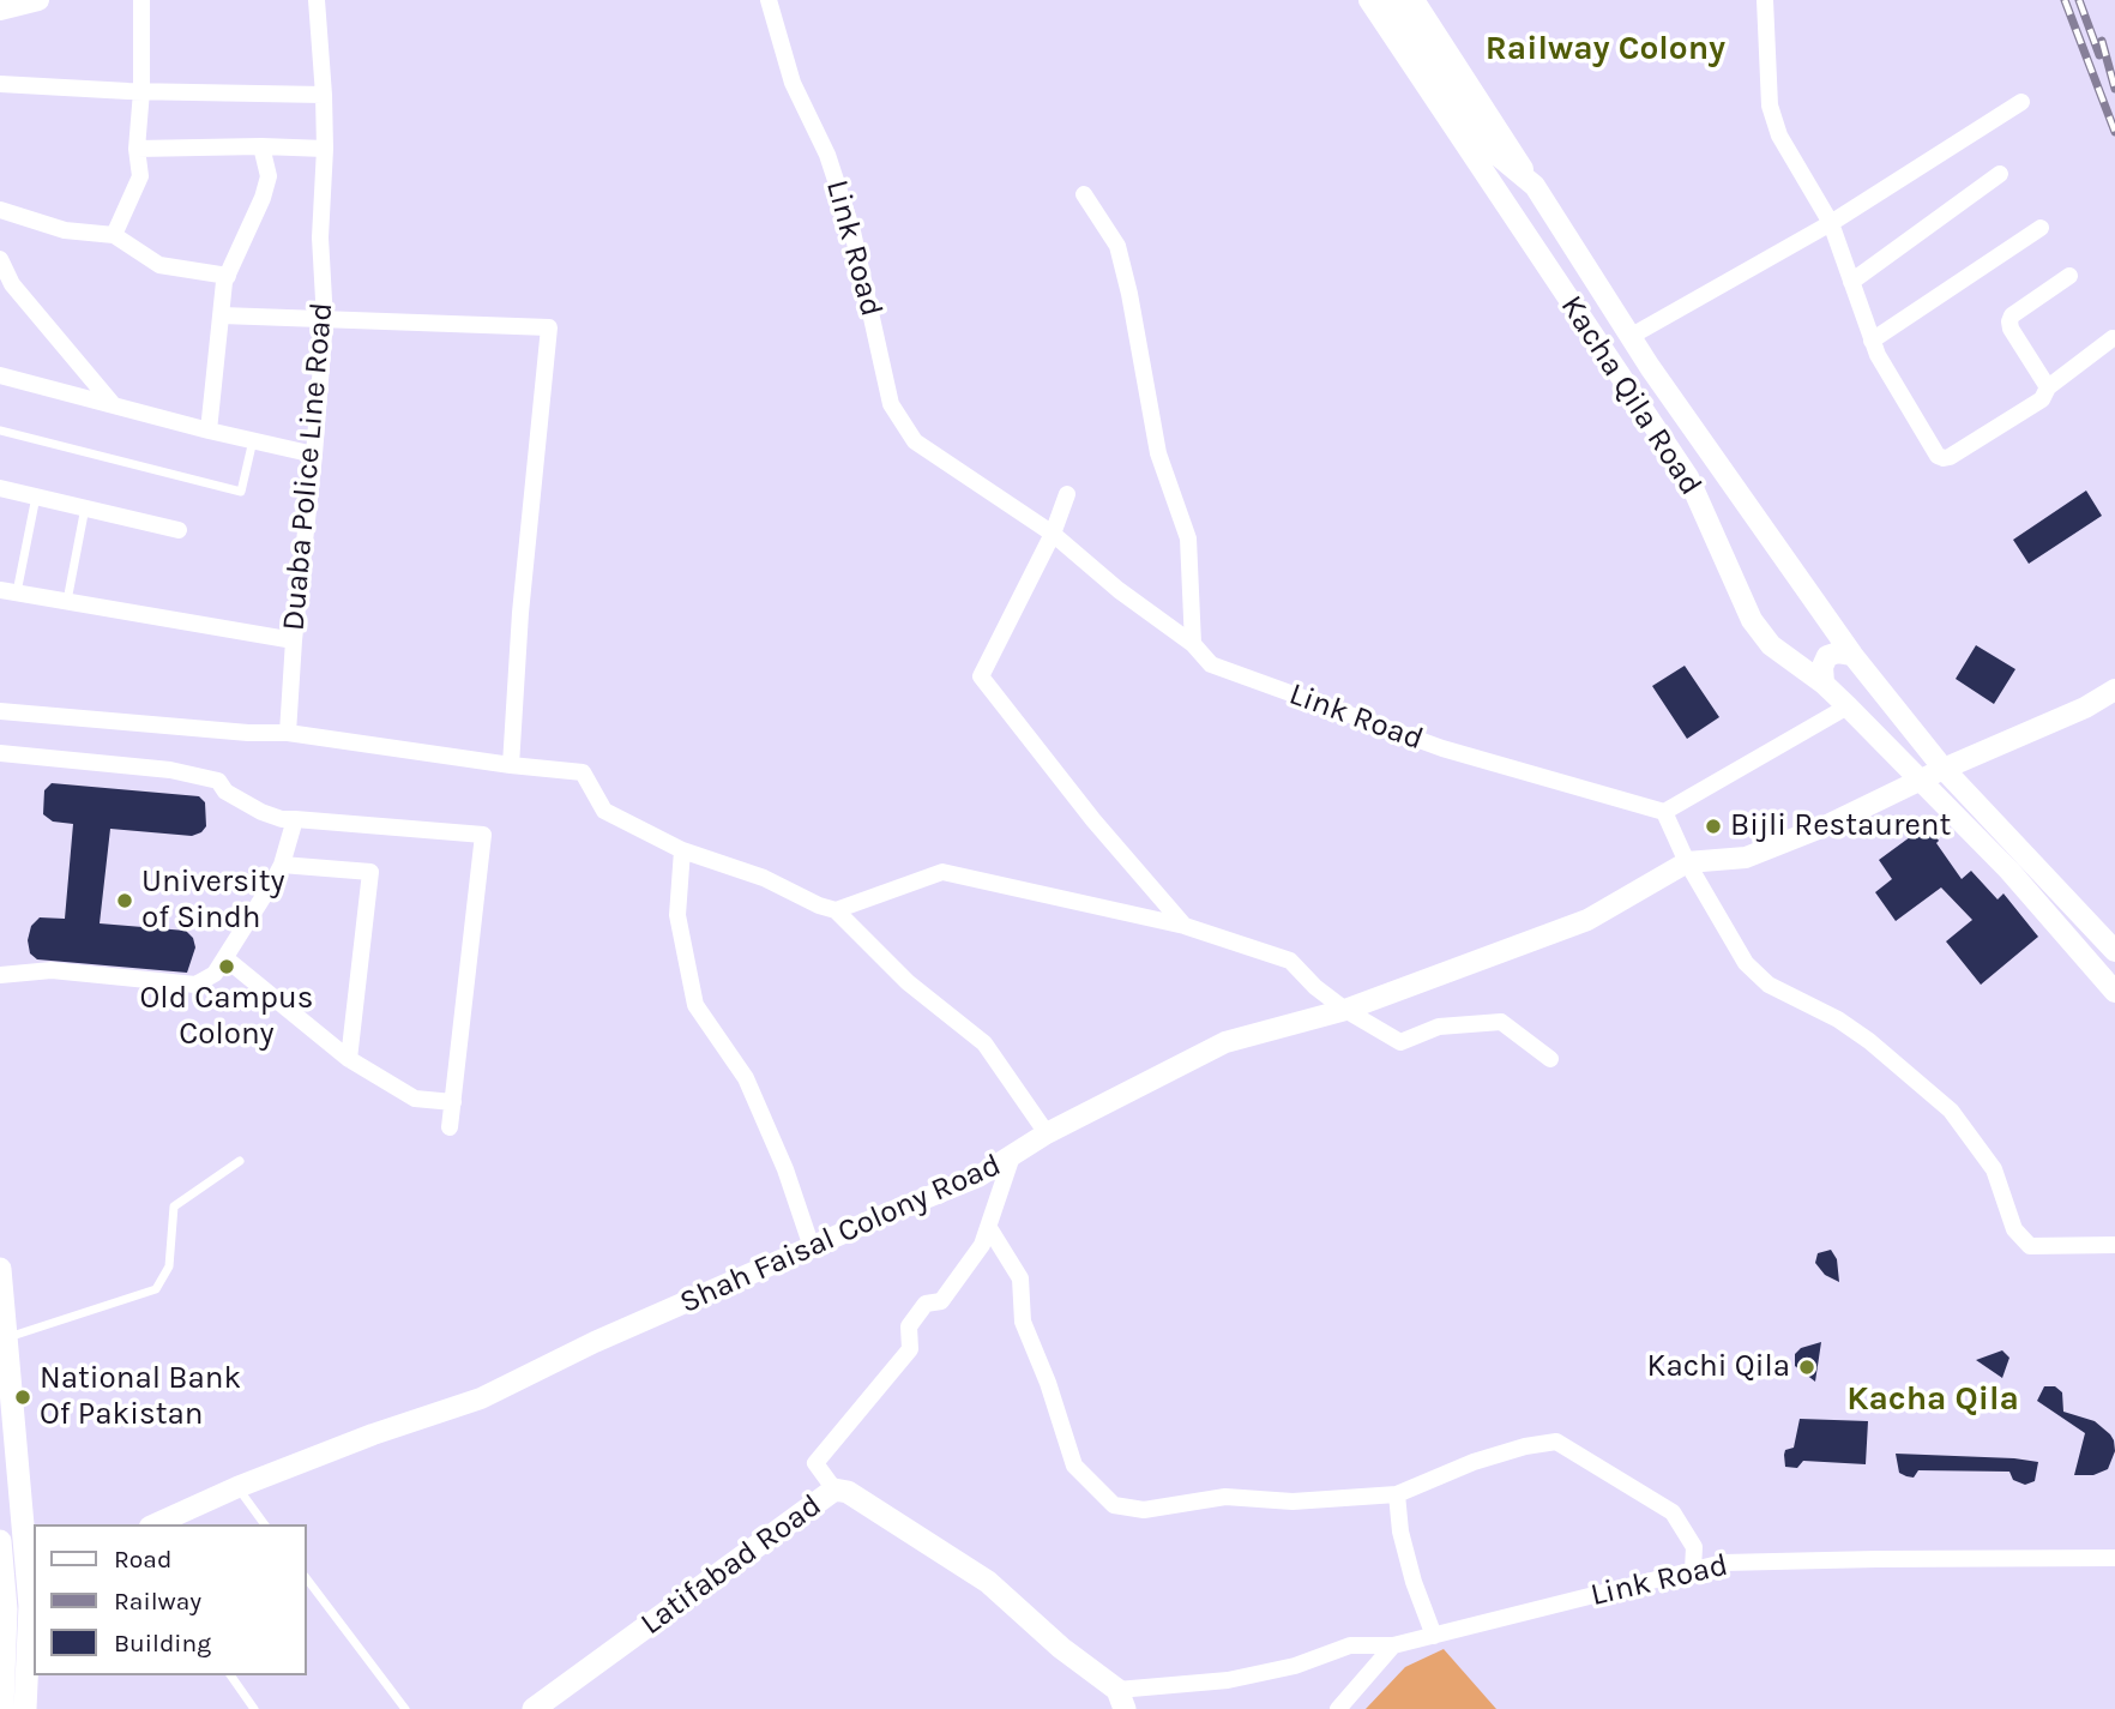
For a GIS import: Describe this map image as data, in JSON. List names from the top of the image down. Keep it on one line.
{"streets":{"main road":["Latifabad Road"],"street":["Link Road","Kacha Qila Road","Duaba Police Line Road","Shah Faisal Colony Road"]},"crossings":[["Link Road","Latifabad Road"],["Kacha Qila Road","Shah Faisal Colony Road"]],"districts":["Railway Colony","Kacha Qila"],"places":["Bijli Restaurent","University of Sindh","Old Campus Colony","Kachi Qila","National Bank Of Pakistan"],"legend":["Road","Railway","Building"]}
